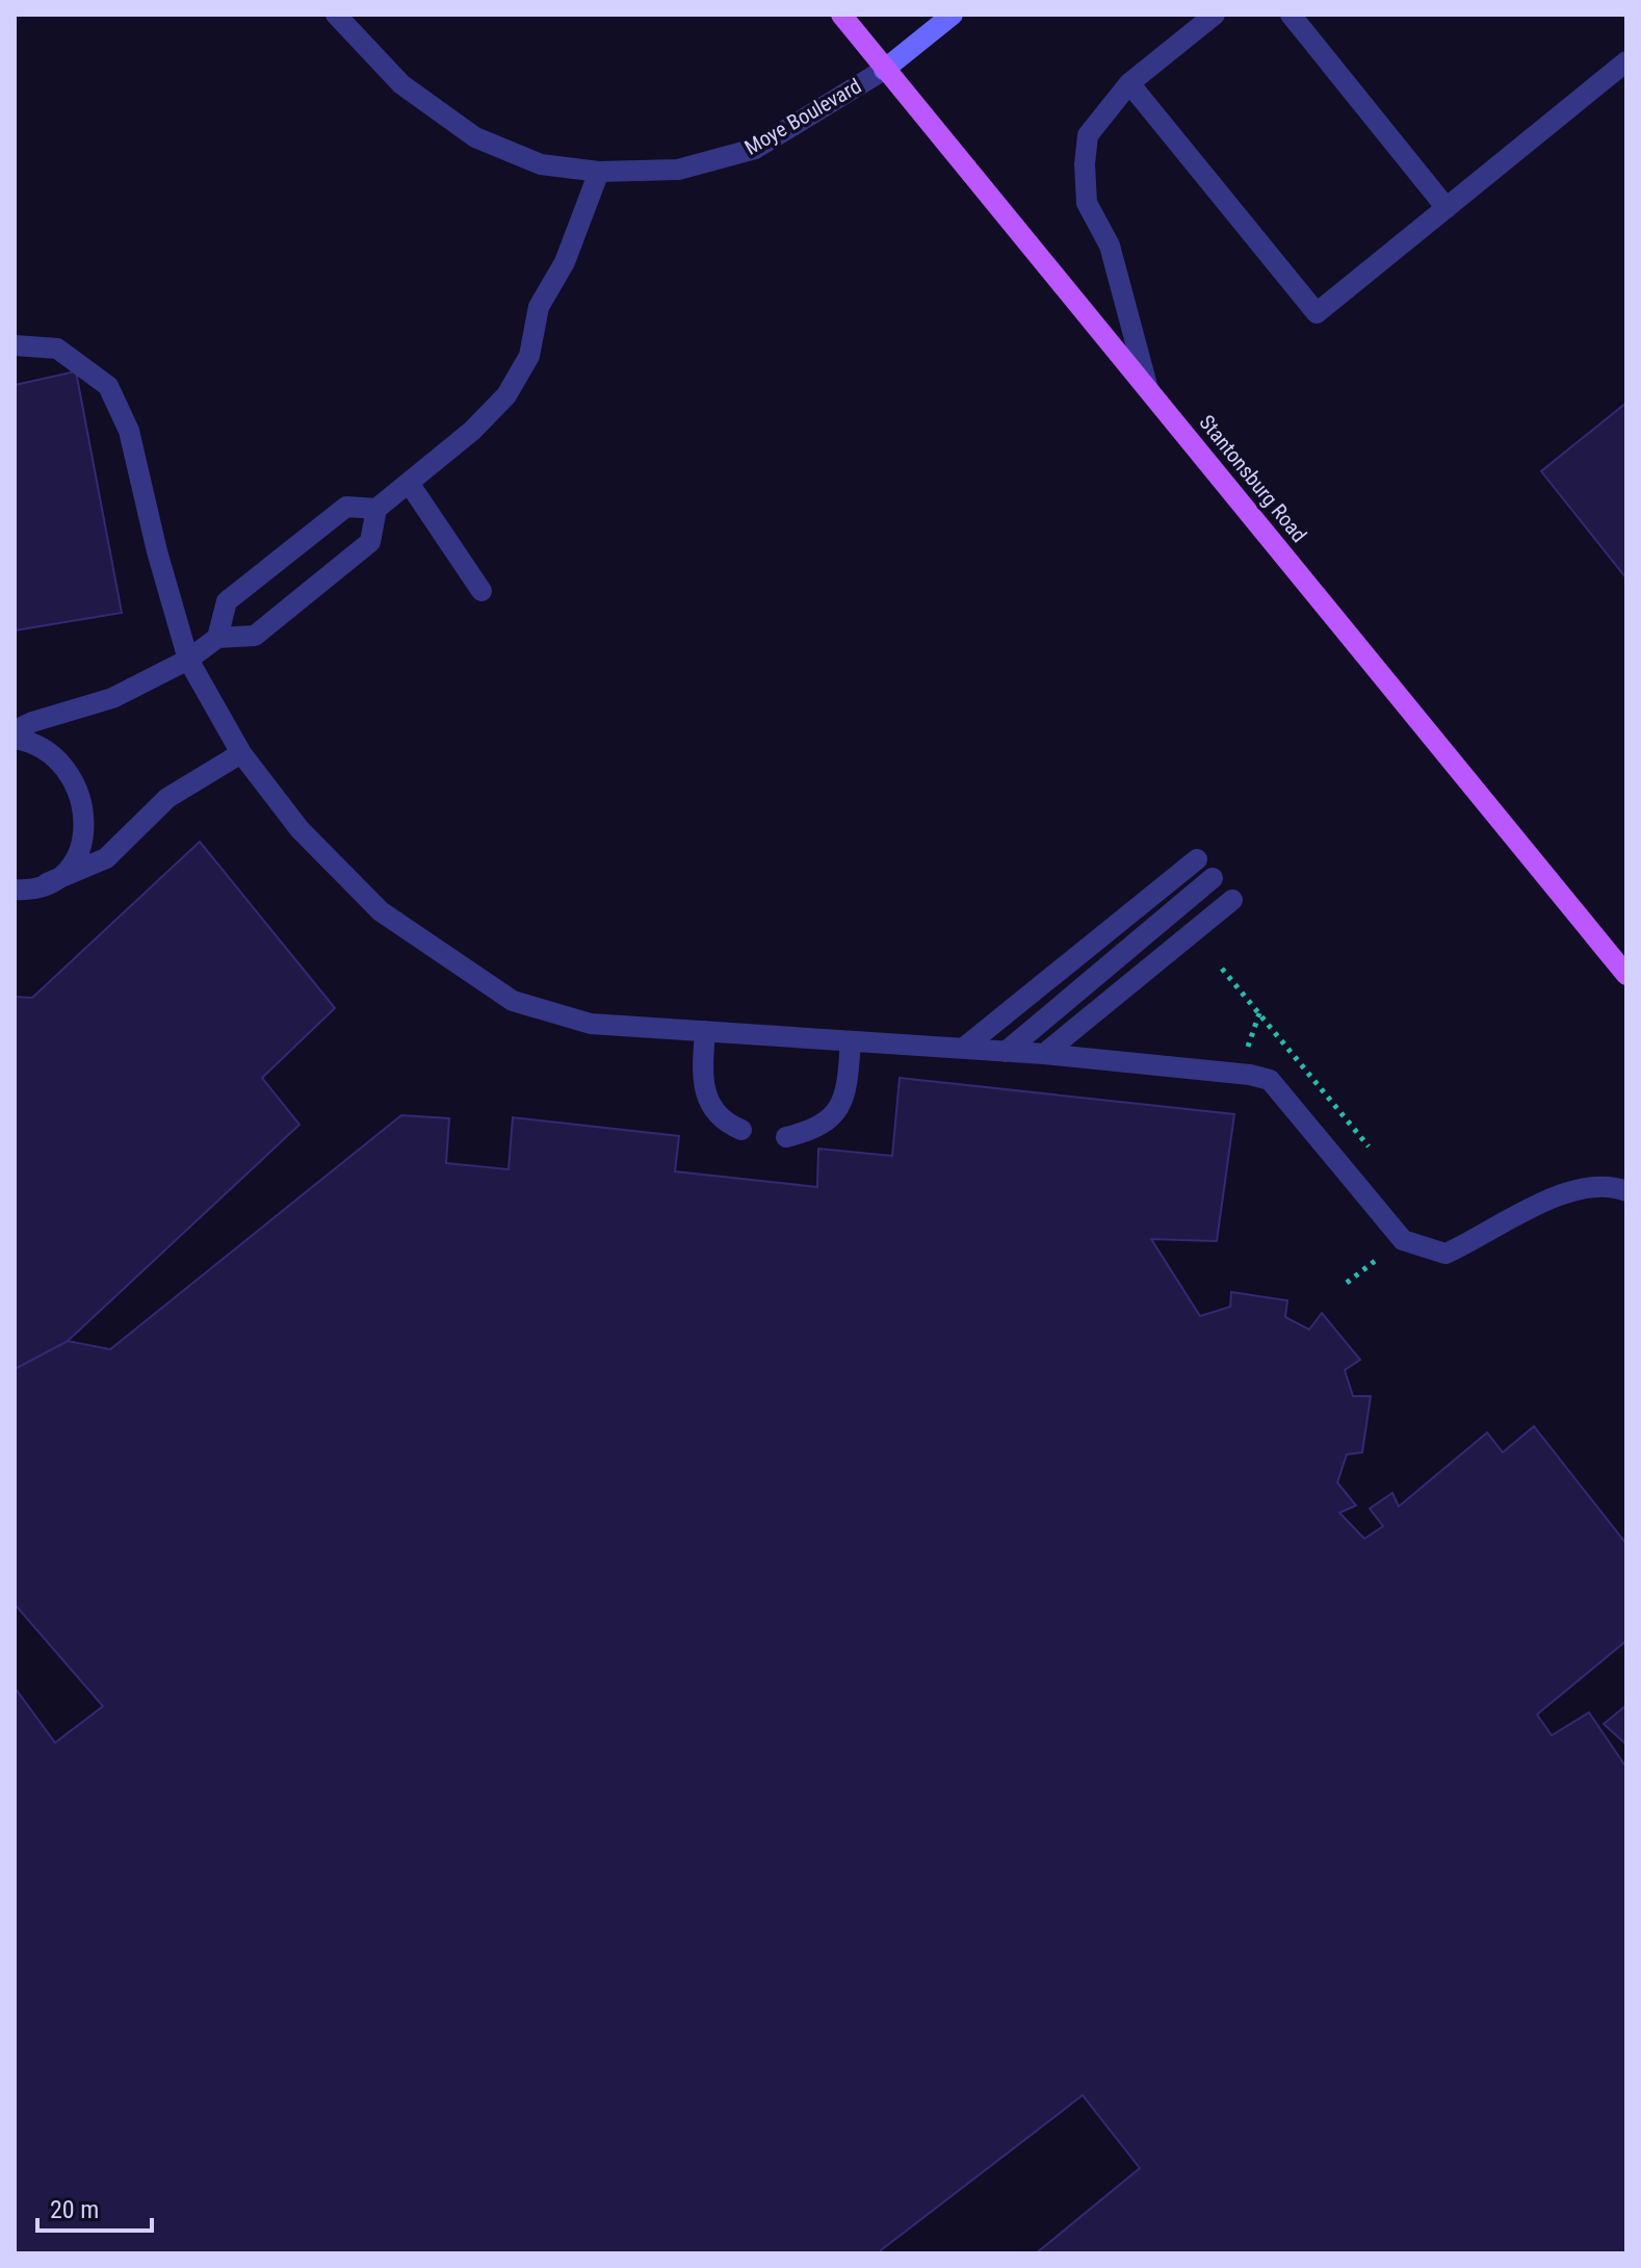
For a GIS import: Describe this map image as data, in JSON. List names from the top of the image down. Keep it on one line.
{"streets":{"main road":["Moye Boulevard","Stantonsburg Road"]},"crossings":[["Moye Boulevard","Stantonsburg Road"]],"scale_bar":"20 m"}
